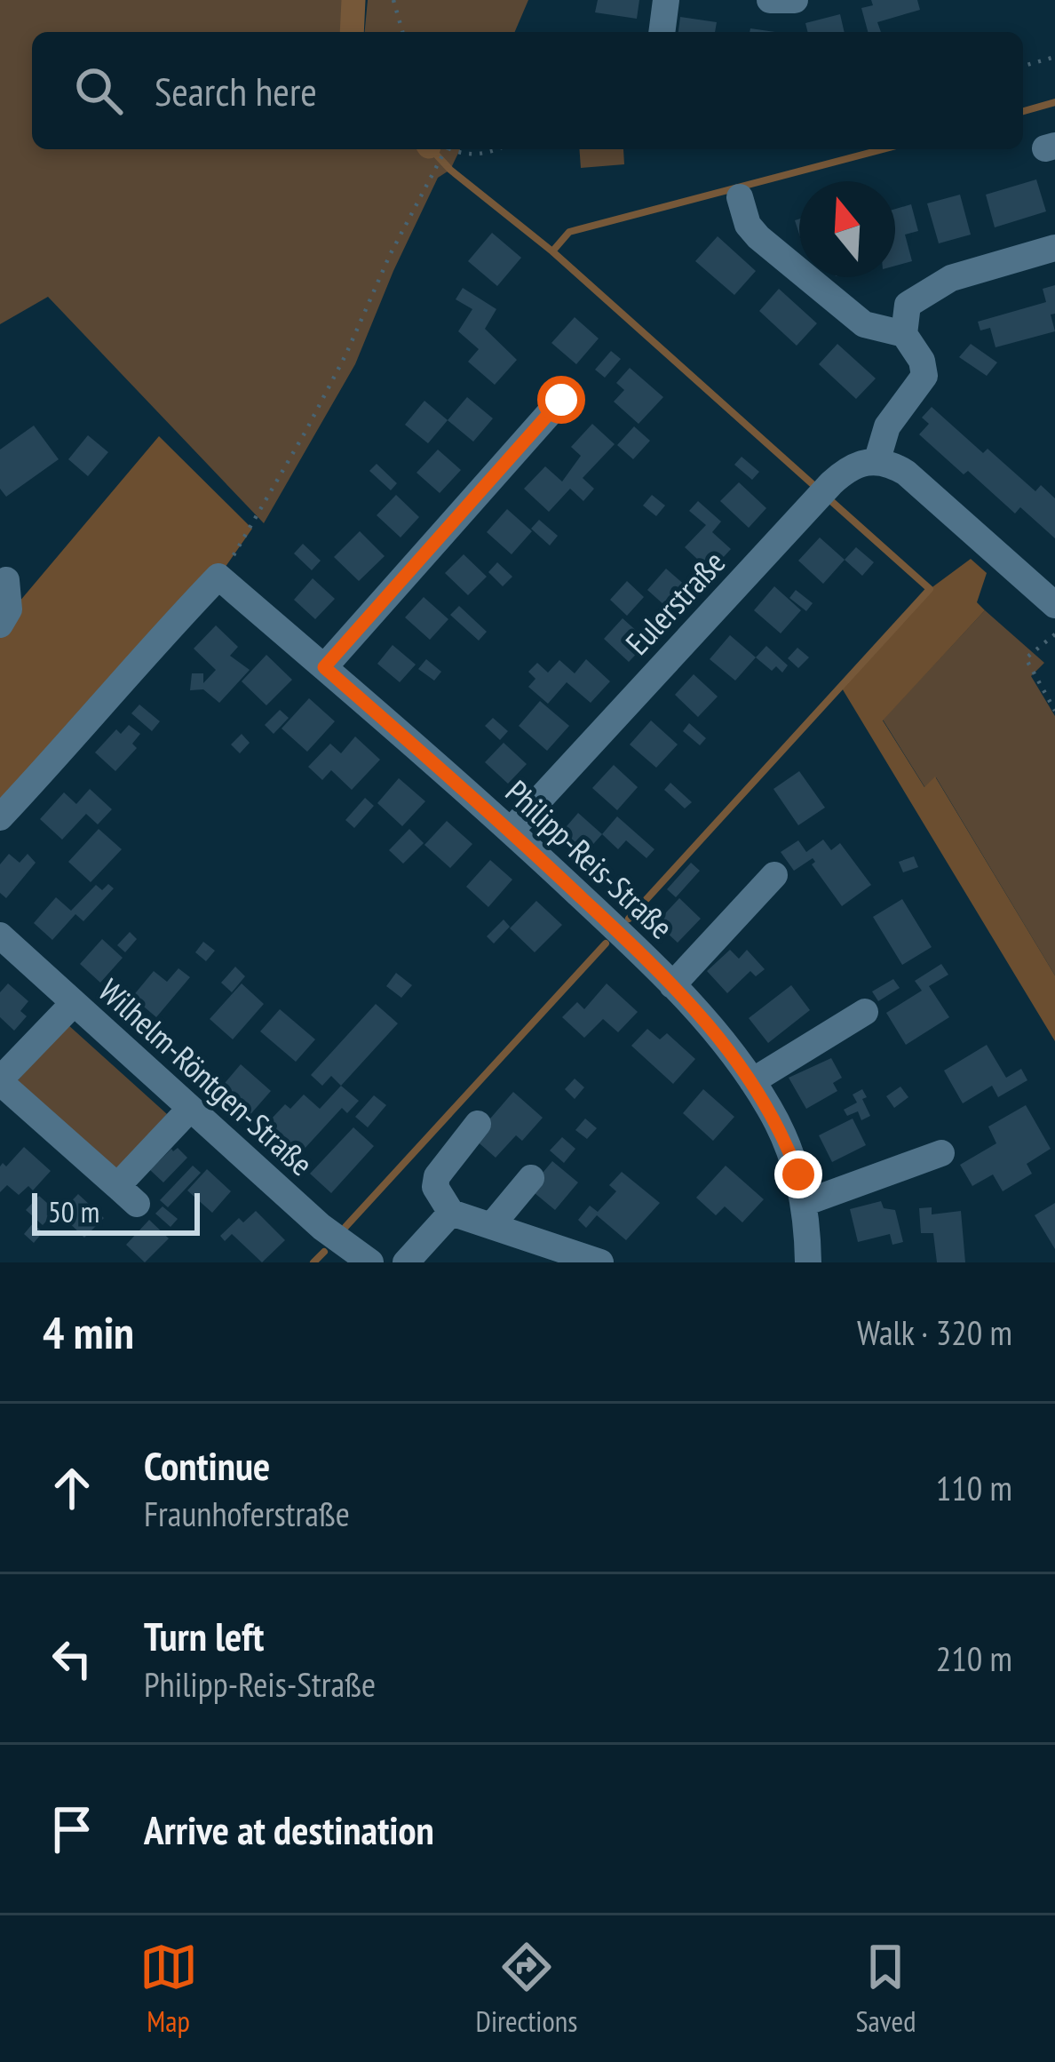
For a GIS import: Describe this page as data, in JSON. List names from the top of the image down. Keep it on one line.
{"streets":{"street":["Eulerstraße","Philipp-Reis-Straße","Wilhelm-Röntgen-Straße"]},"crossings":[["Eulerstraße","Philipp-Reis-Straße"]],"scale_bar":"50 m","north":"top","page":{"search":"Search here","scale":"50 m","heading":["4 min","Walk · 320 m"],"list":[["Continue","Fraunhoferstraße","110 m"],["Turn left","Philipp-Reis-Straße","210 m"],"Arrive at destination"],"nav":["Map","Directions","Saved"]}}
